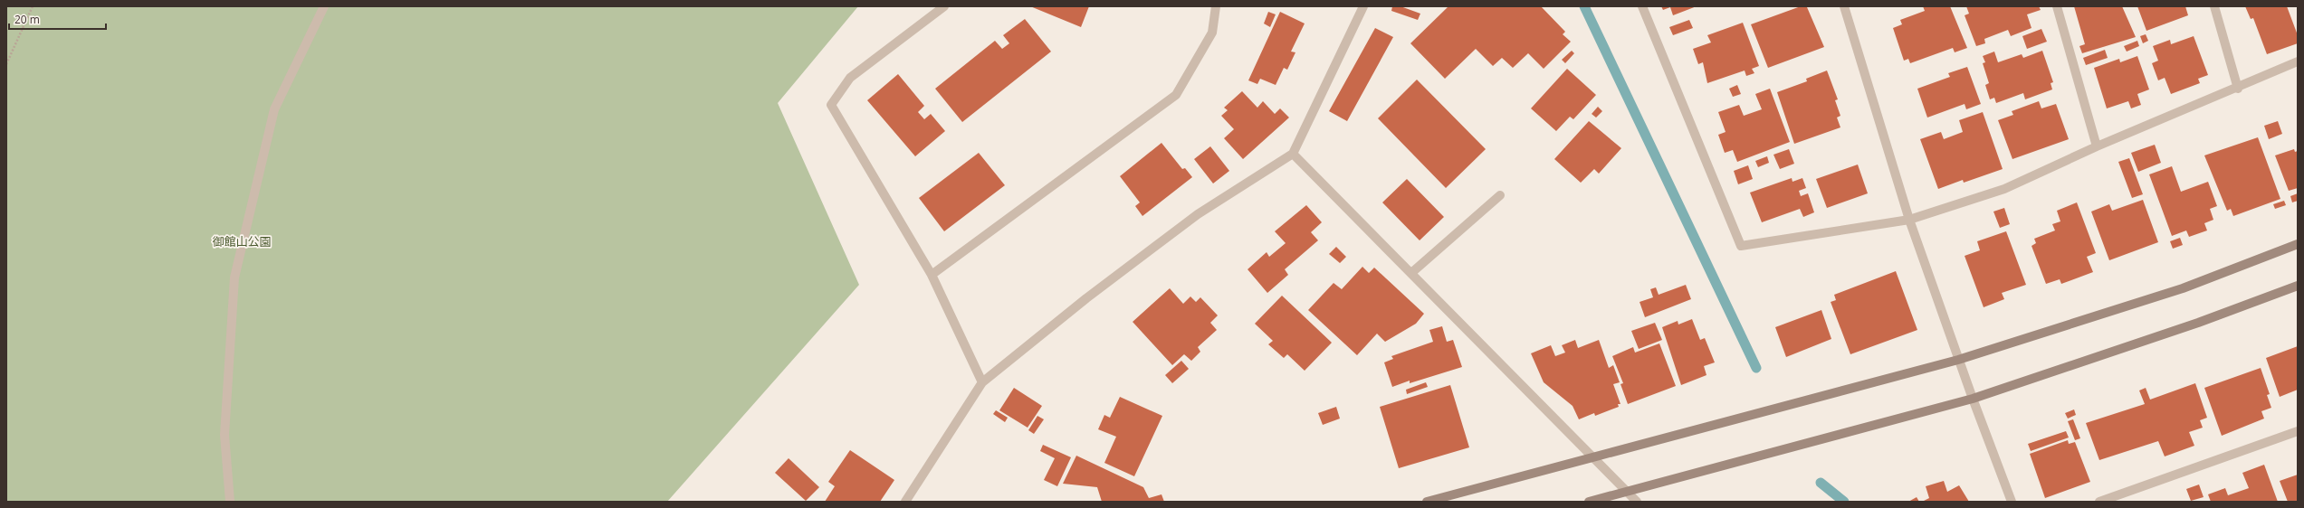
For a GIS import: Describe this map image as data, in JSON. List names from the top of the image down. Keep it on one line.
{"parks":["御館山公園"],"scale_bar":"20 m"}
